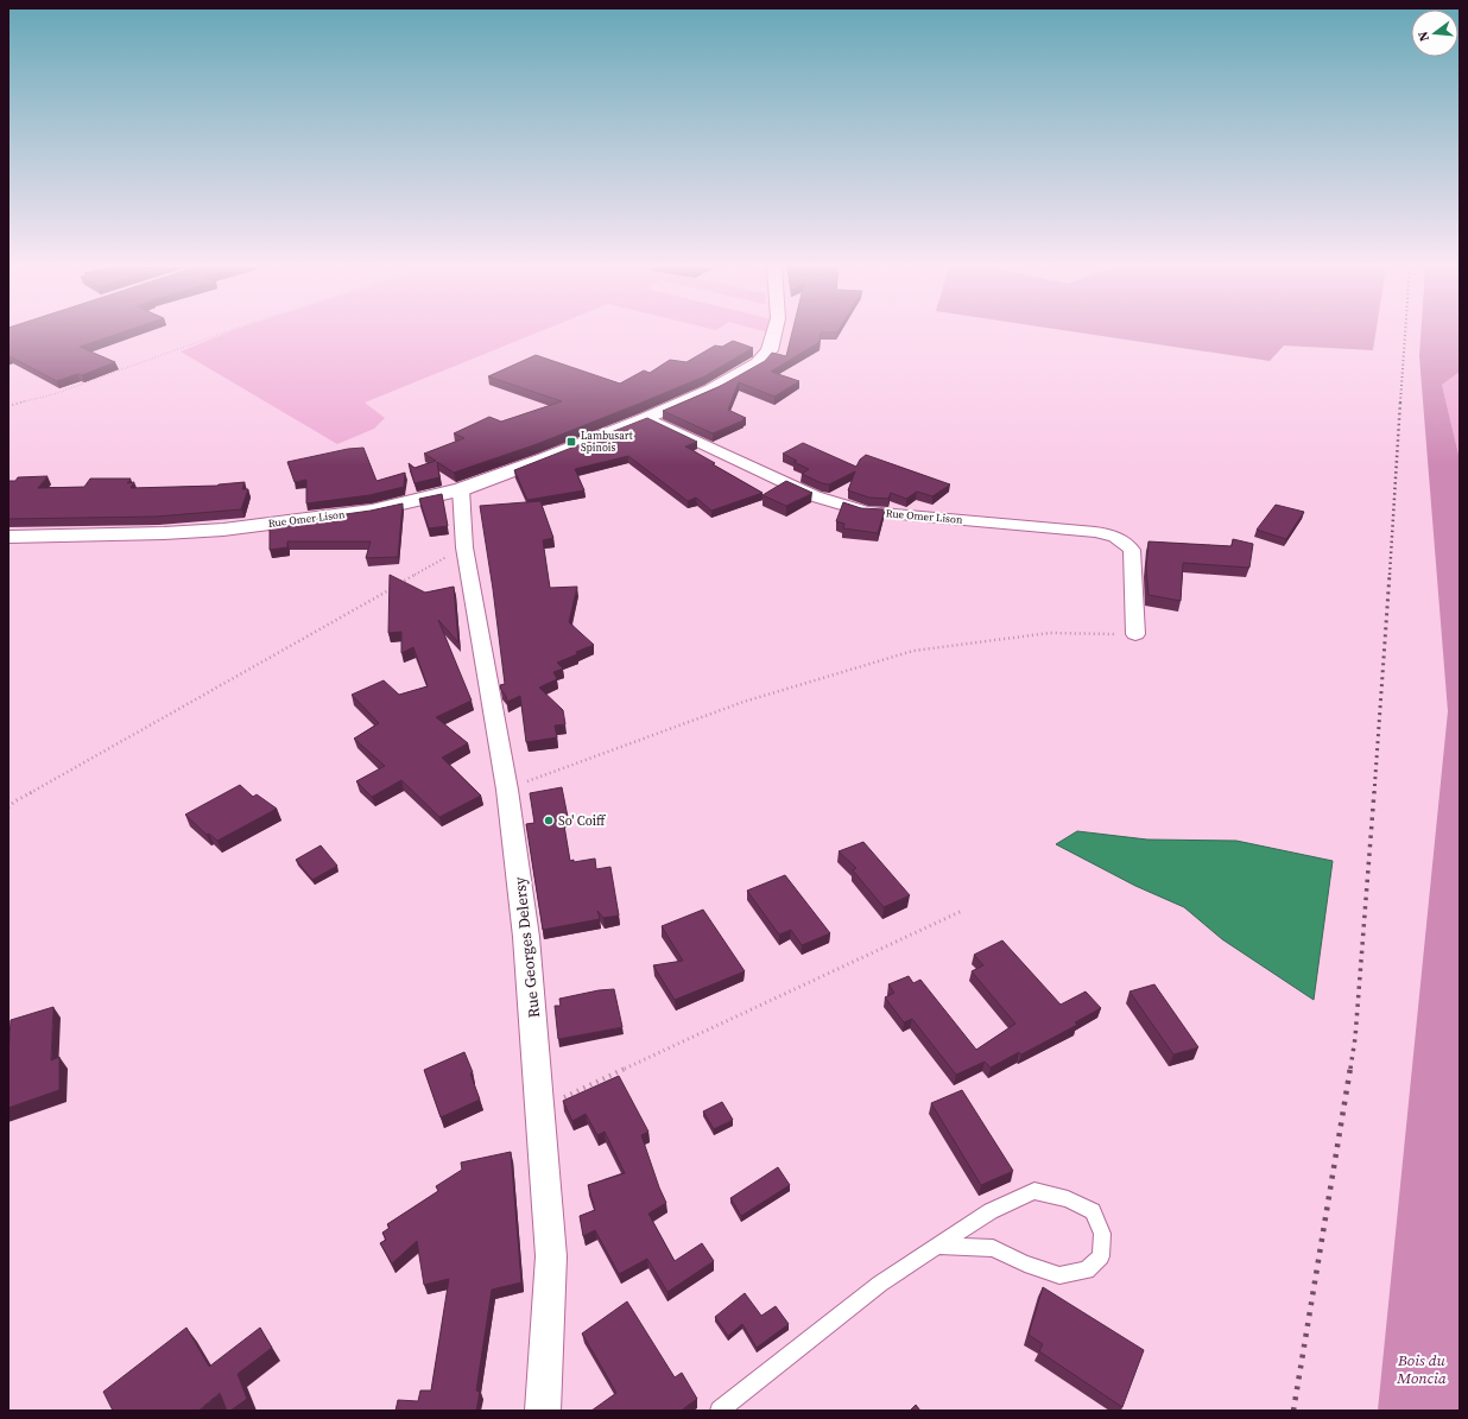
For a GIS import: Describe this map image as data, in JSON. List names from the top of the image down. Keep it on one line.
{"streets":{"street":["Rue Omer Lison","Rue Georges Delersy"]},"crossings":[["Rue Omer Lison","Rue Georges Delersy"]],"parks":["Bois du Moncia"],"places":{"transit":["Lambusart Spinois"],"other":["So' Coiff"]},"north":"left"}
